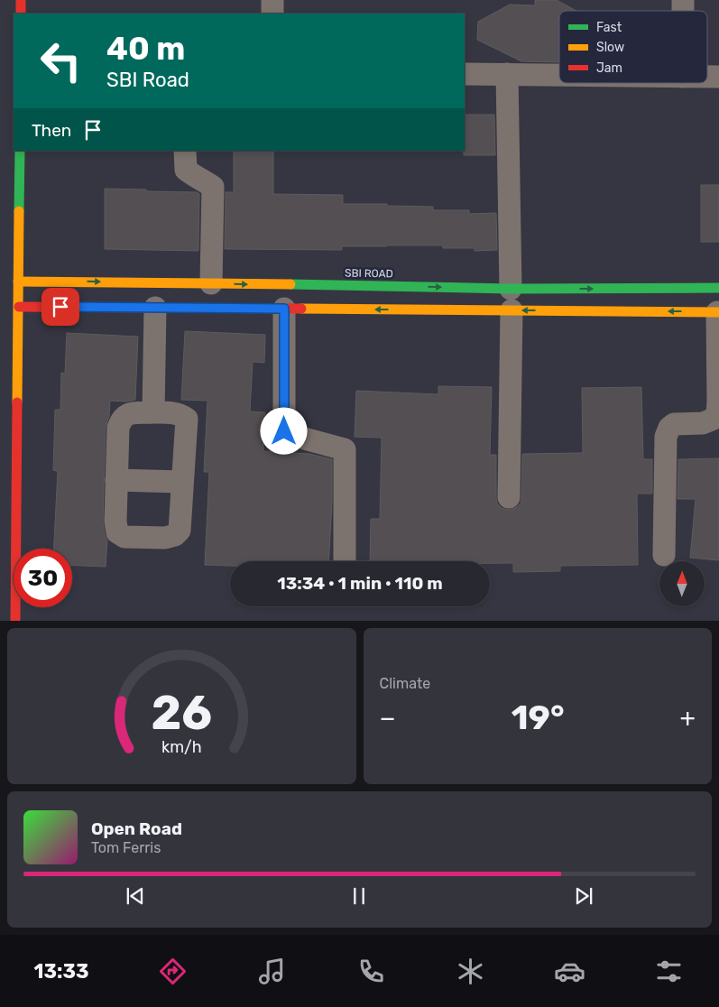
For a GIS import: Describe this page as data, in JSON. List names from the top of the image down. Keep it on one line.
{"streets":{"street":["SBI ROAD"]},"legend":["Fast","Slow","Jam"],"north":"top","page":{"turn":["40 m","SBI Road"],"then":"Then","limit":"30","trip":"13:34 · 1 min · 110 m","tile":"Climate","heat":["−","19°","+"],"song":["Open Road","Tom Ferris"],"tabs":"13:33","gauge":["26","km/h"]}}
